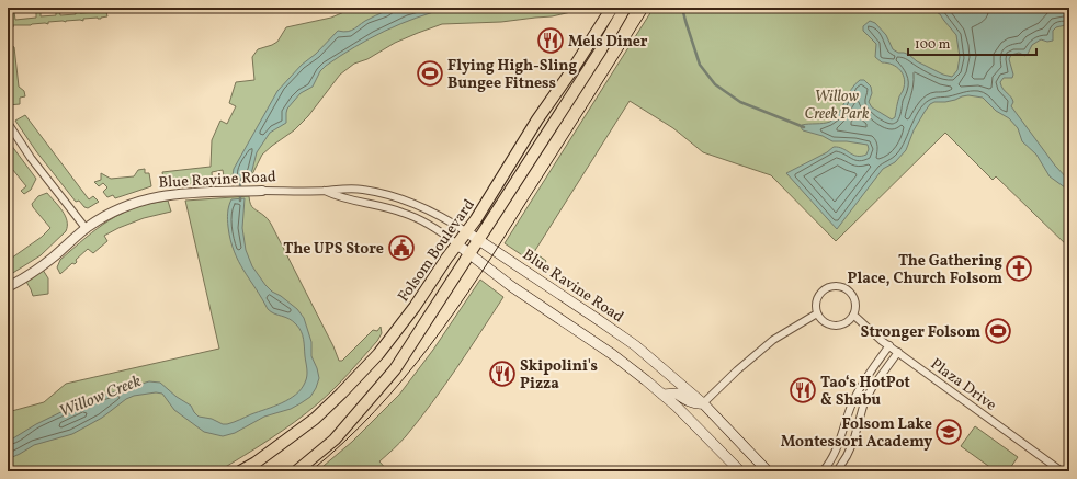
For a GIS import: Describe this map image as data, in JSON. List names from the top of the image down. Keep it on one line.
{"streets":{"main road":["Blue Ravine Road","Folsom Boulevard"],"street":["Plaza Drive"]},"crossings":[["Blue Ravine Road","Folsom Boulevard"]],"water":["Willow Creek"],"parks":["Willow Creek Park"],"places":{"restaurant":["Mels Diner","Skipolini's Pizza","Tao‘s HotPot & Shabu"],"sports":["Flying High-Sling Bungee Fitness","Stronger Folsom"],"public building":["The UPS Store"],"church":["The Gathering Place, Church Folsom"],"school or university":["Folsom Lake Montessori Academy"]},"scale_bar":"100 m"}
